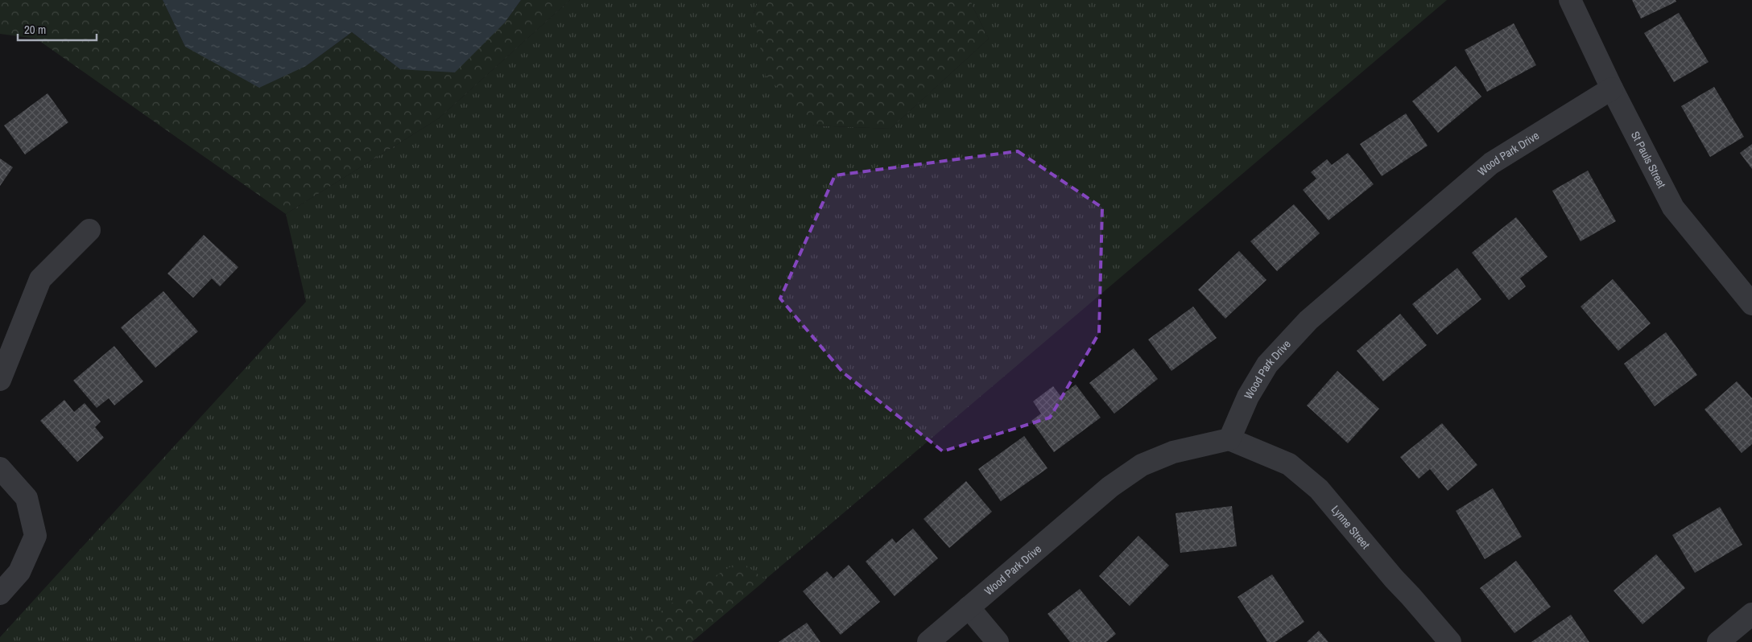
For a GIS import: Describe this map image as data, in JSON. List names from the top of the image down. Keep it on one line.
{"streets":{"street":["Wood Park Drive","St Pauls Street","Lynne Street"]},"crossings":[["Wood Park Drive","St Pauls Street"],["Wood Park Drive","Lynne Street"]],"scale_bar":"20 m"}
